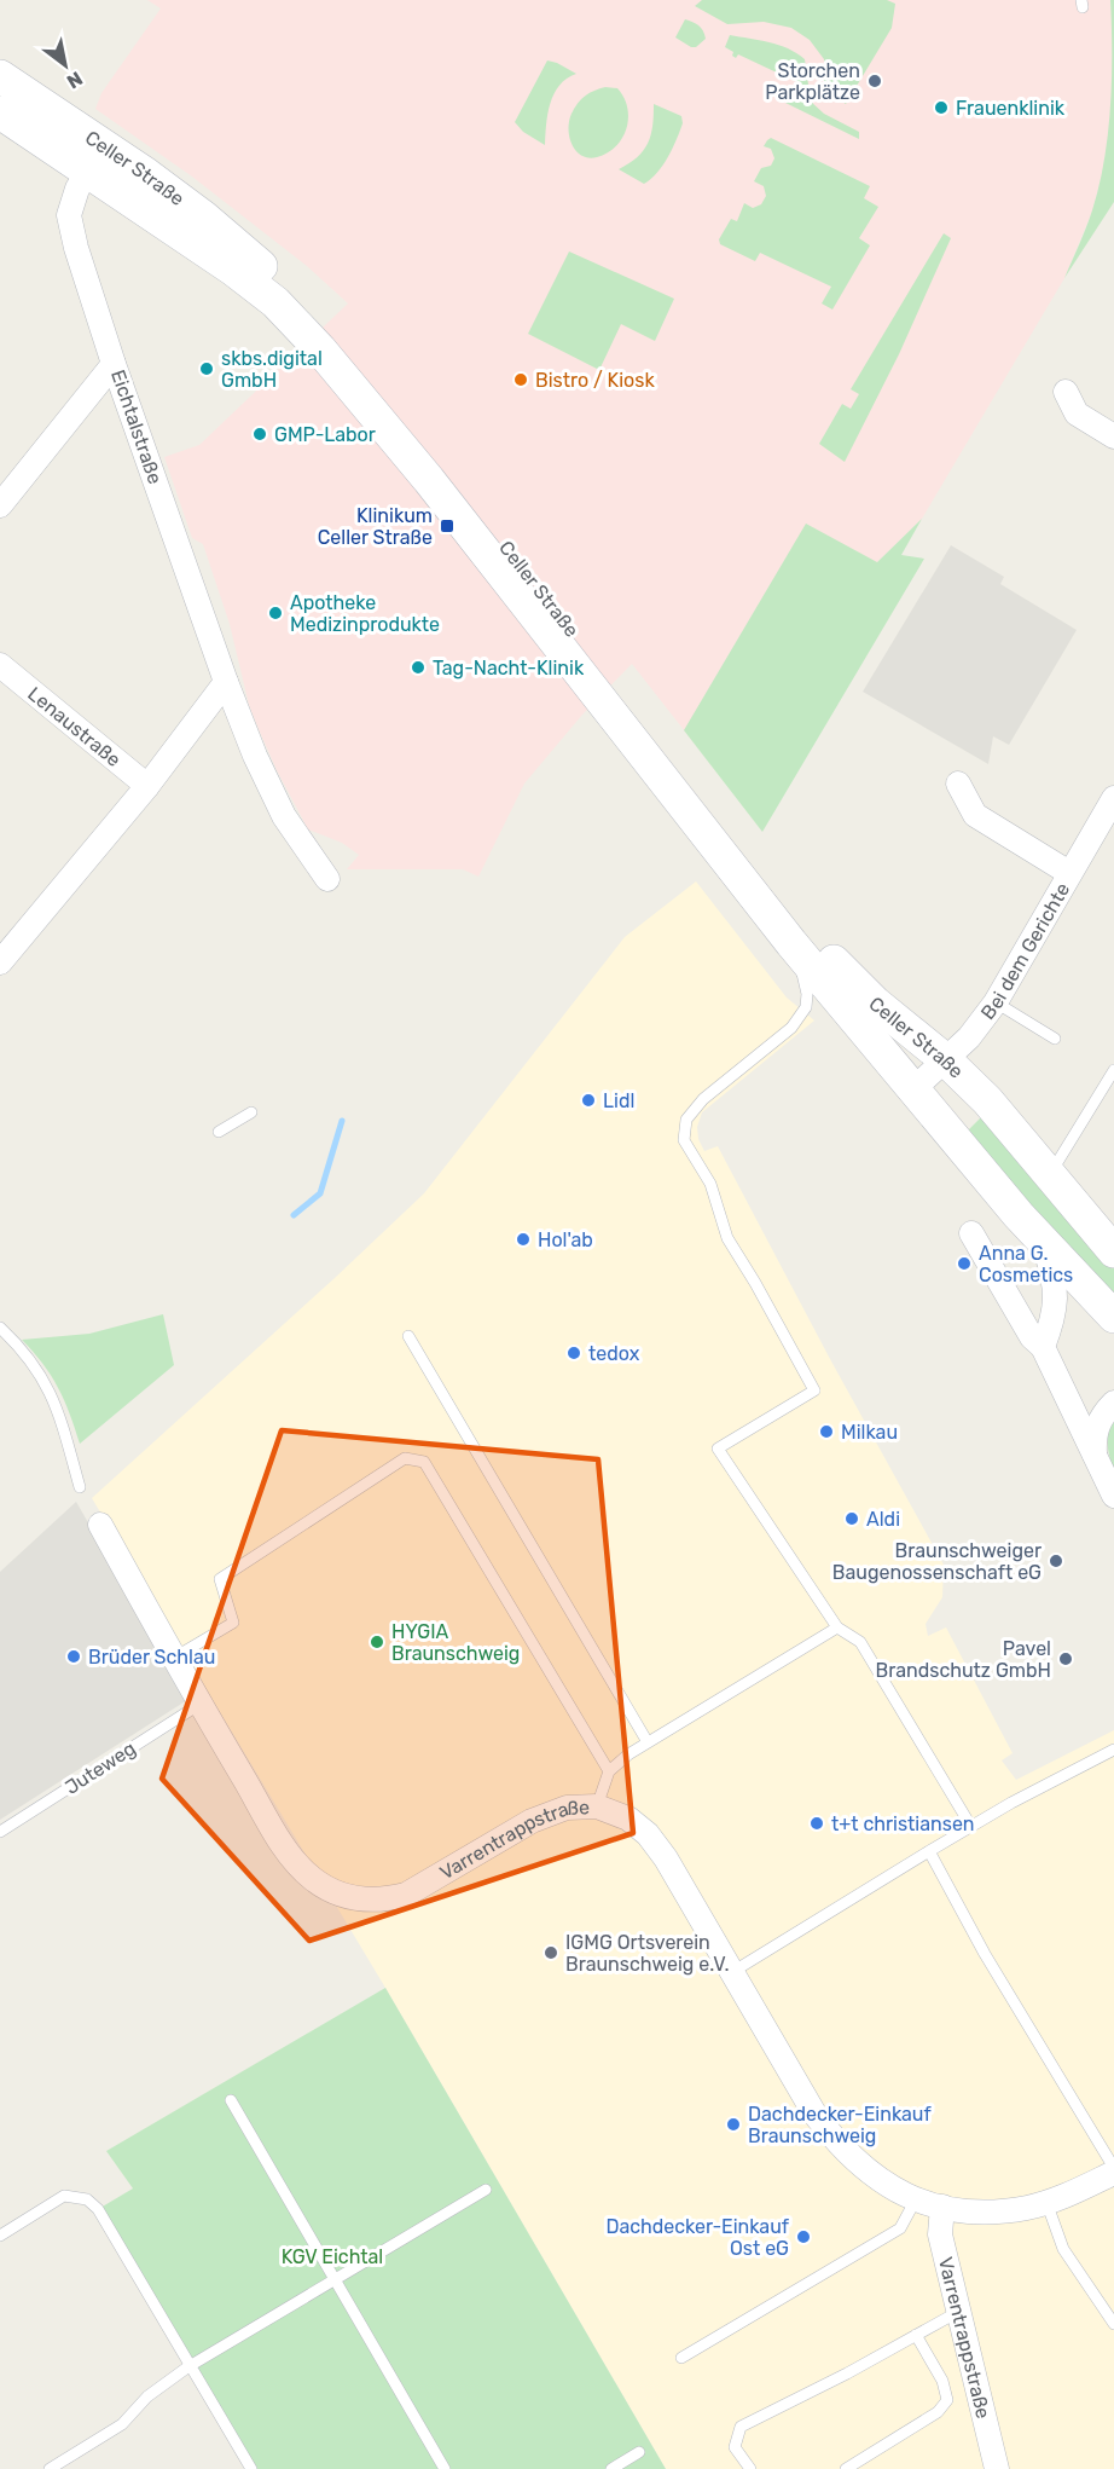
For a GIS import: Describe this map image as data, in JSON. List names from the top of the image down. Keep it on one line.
{"streets":{"main road":["Celler Straße"],"street":["Eichtalstraße","Lenaustraße","Bei dem Gerichte","Varrentrappstraße"],"lane":["Juteweg"]},"crossings":[["Celler Straße","Eichtalstraße"],["Celler Straße","Bei dem Gerichte"],["Juteweg","Varrentrappstraße"]],"parks":["KGV Eichtal"],"places":{"other":["Storchen Parkplätze","Frauenklinik","skbs.digital GmbH","Bistro / Kiosk","GMP-Labor","Apotheke Medizinprodukte","Tag-Nacht-Klinik","Lidl","Hol'ab","Anna G. Cosmetics","tedox","Milkau","Aldi","Braunschweiger Baugenossenschaft eG","HYGIA Braunschweig","Brüder Schlau","Pavel Brandschutz GmbH","t+t christiansen","IGMG Ortsverein Braunschweig e.V.","Dachdecker-Einkauf Braunschweig","Dachdecker-Einkauf Ost eG"],"transit":["Klinikum Celler Straße"]},"north":"bottom right"}
